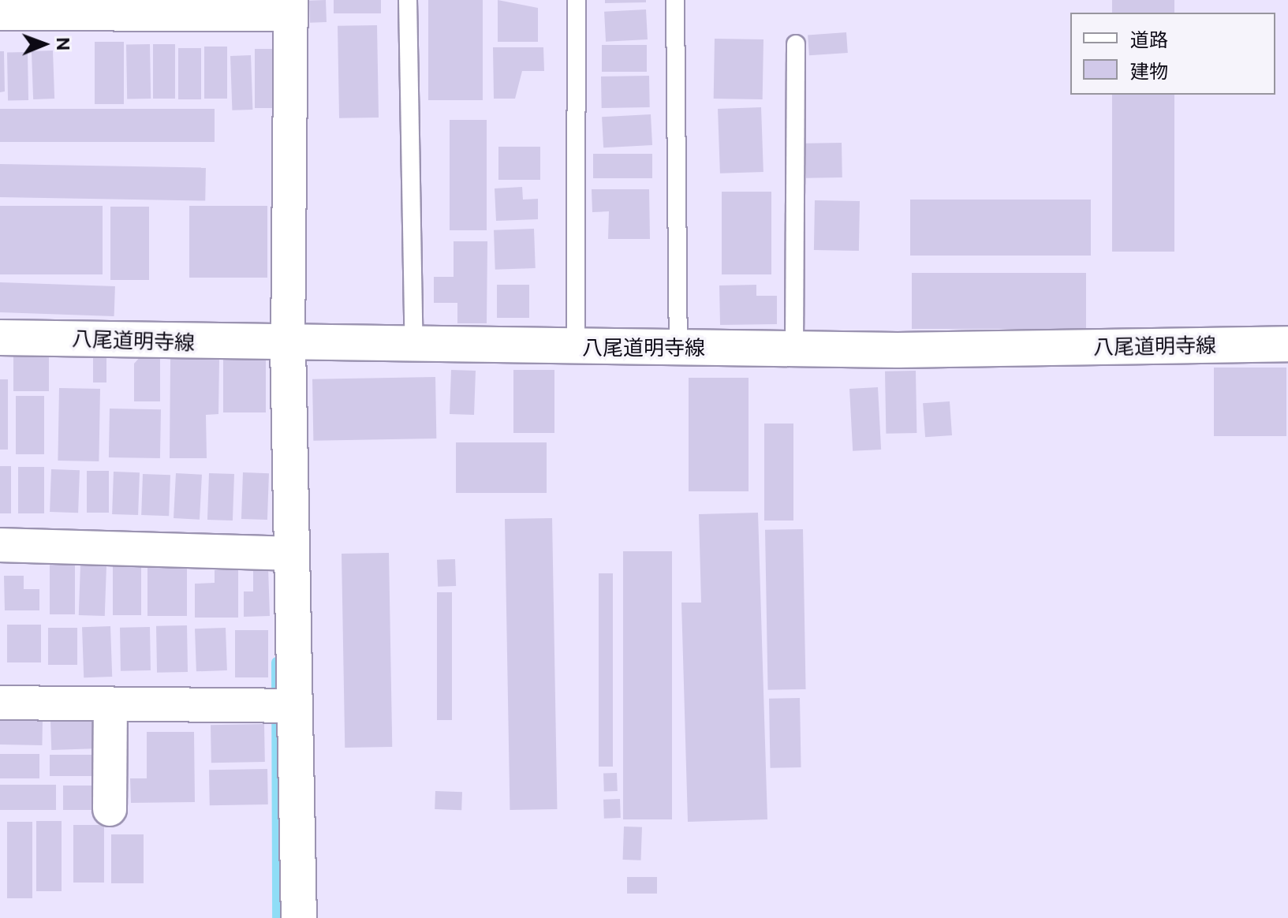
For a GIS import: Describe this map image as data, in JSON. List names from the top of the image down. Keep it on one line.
{"streets":{"main road":["八尾道明寺線"]},"legend":["道路","建物"],"north":"right"}
